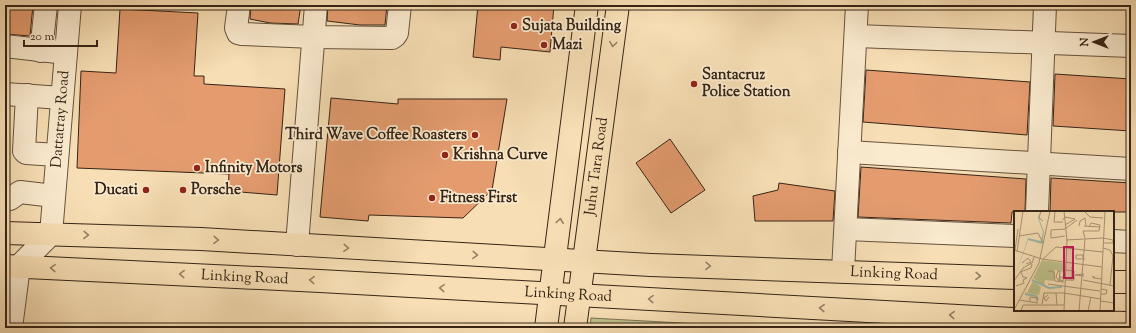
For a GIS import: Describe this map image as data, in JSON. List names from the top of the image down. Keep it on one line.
{"streets":{"main road":["Juhu Tara Road","Linking Road"],"street":["Dattatray Road"]},"crossings":[["Dattatray Road","Linking Road"],["Juhu Tara Road","Linking Road"]],"places":["Sujata Building","Mazi","Santacruz Police Station","Third Wave Coffee Roasters","Krishna Curve","Infinity Motors","Ducati","Porsche","Fitness First"],"scale_bar":"20 m","north":"left"}
